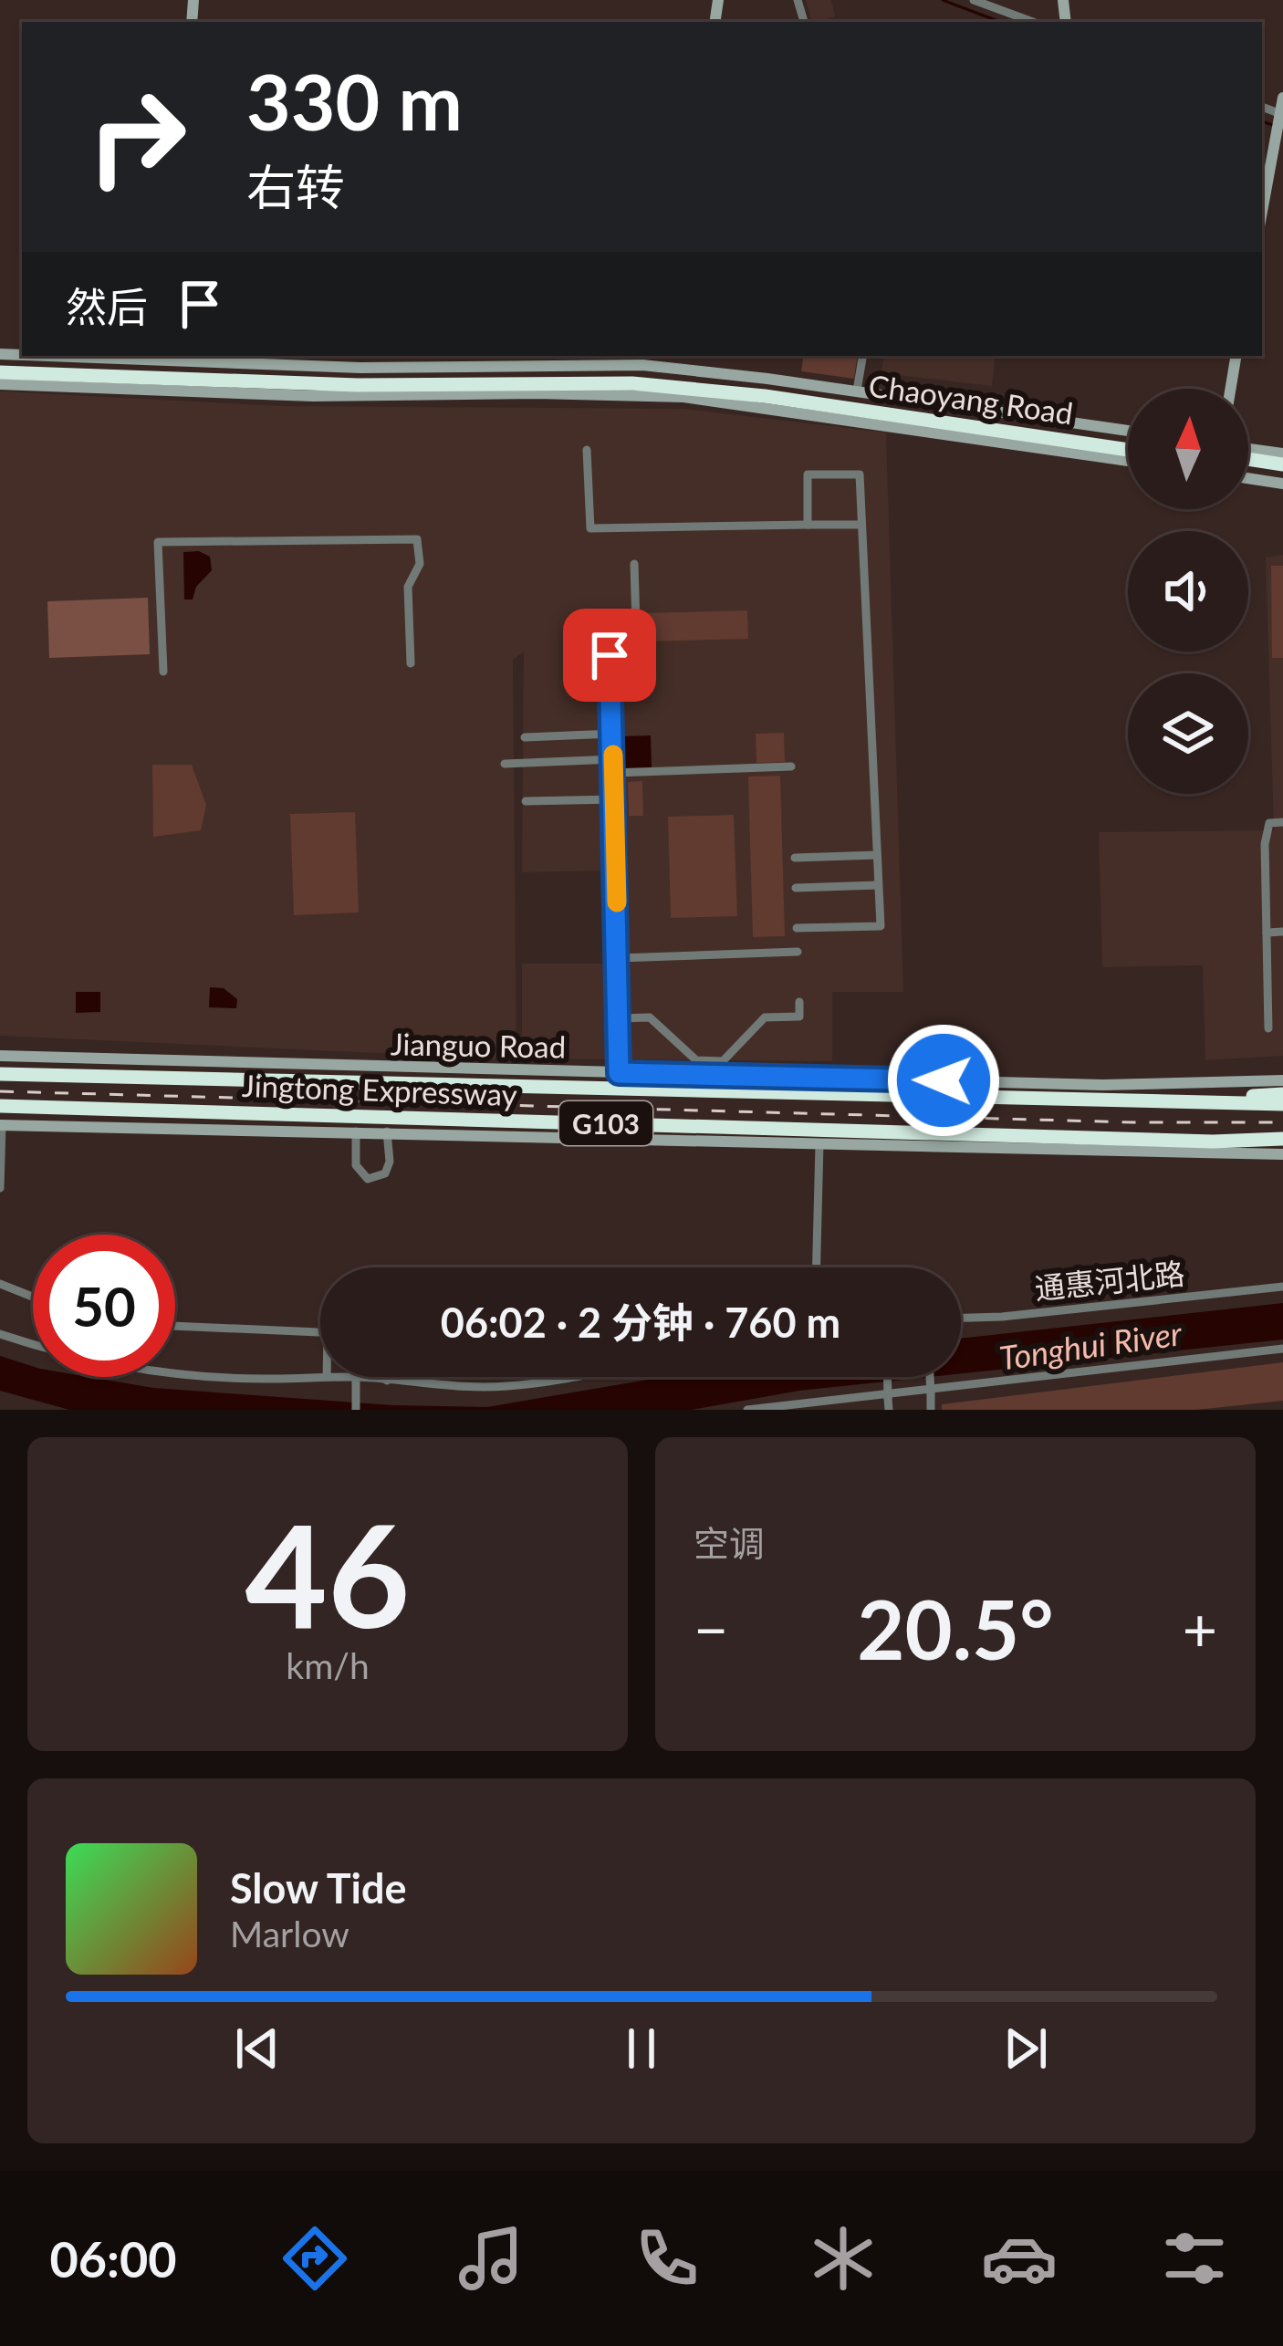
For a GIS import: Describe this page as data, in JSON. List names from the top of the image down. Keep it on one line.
{"streets":{"highway":["Chaoyang Road","Jingtong Expressway","G103"],"street":["Jianguo Road","通惠河北路"]},"water":["Tonghui River"],"north":"top","page":{"turn":["330 m","右转"],"then":"然后","limit":"50","trip":"06:02 · 2 分钟 · 760 m","tile":[["46","km/h"],"空调"],"heat":["−","20.5°","+"],"song":["Slow Tide","Marlow"],"tabs":"06:00"}}
